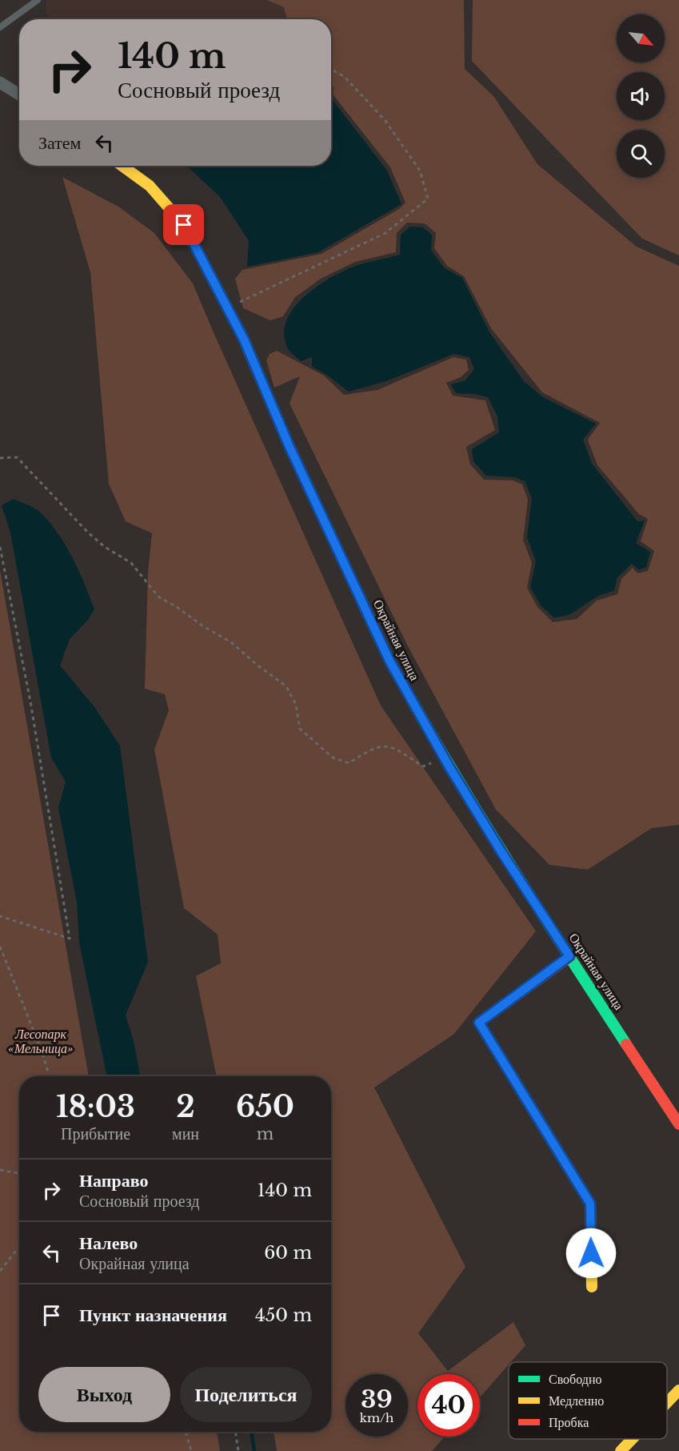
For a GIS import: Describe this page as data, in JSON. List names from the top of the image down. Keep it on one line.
{"streets":{"street":["Окрайная улица"]},"parks":["Лесопарк «Мельница»"],"legend":["Свободно","Медленно","Пробка"],"north":"bottom right","page":{"turn":["140 m","Сосновый проезд"],"then":"Затем","eta":["18:03","Прибытие","2","мин","650","m"],"list":[{"name":"Направо","note":"Сосновый проезд","value":"140 m"},{"name":"Налево","note":"Окрайная улица","value":"60 m"},{"name":"Пункт назначения","value":"450 m"}],"buttons":["Выход","Поделиться"],"speed":"39 km/h","limit":"40"}}
